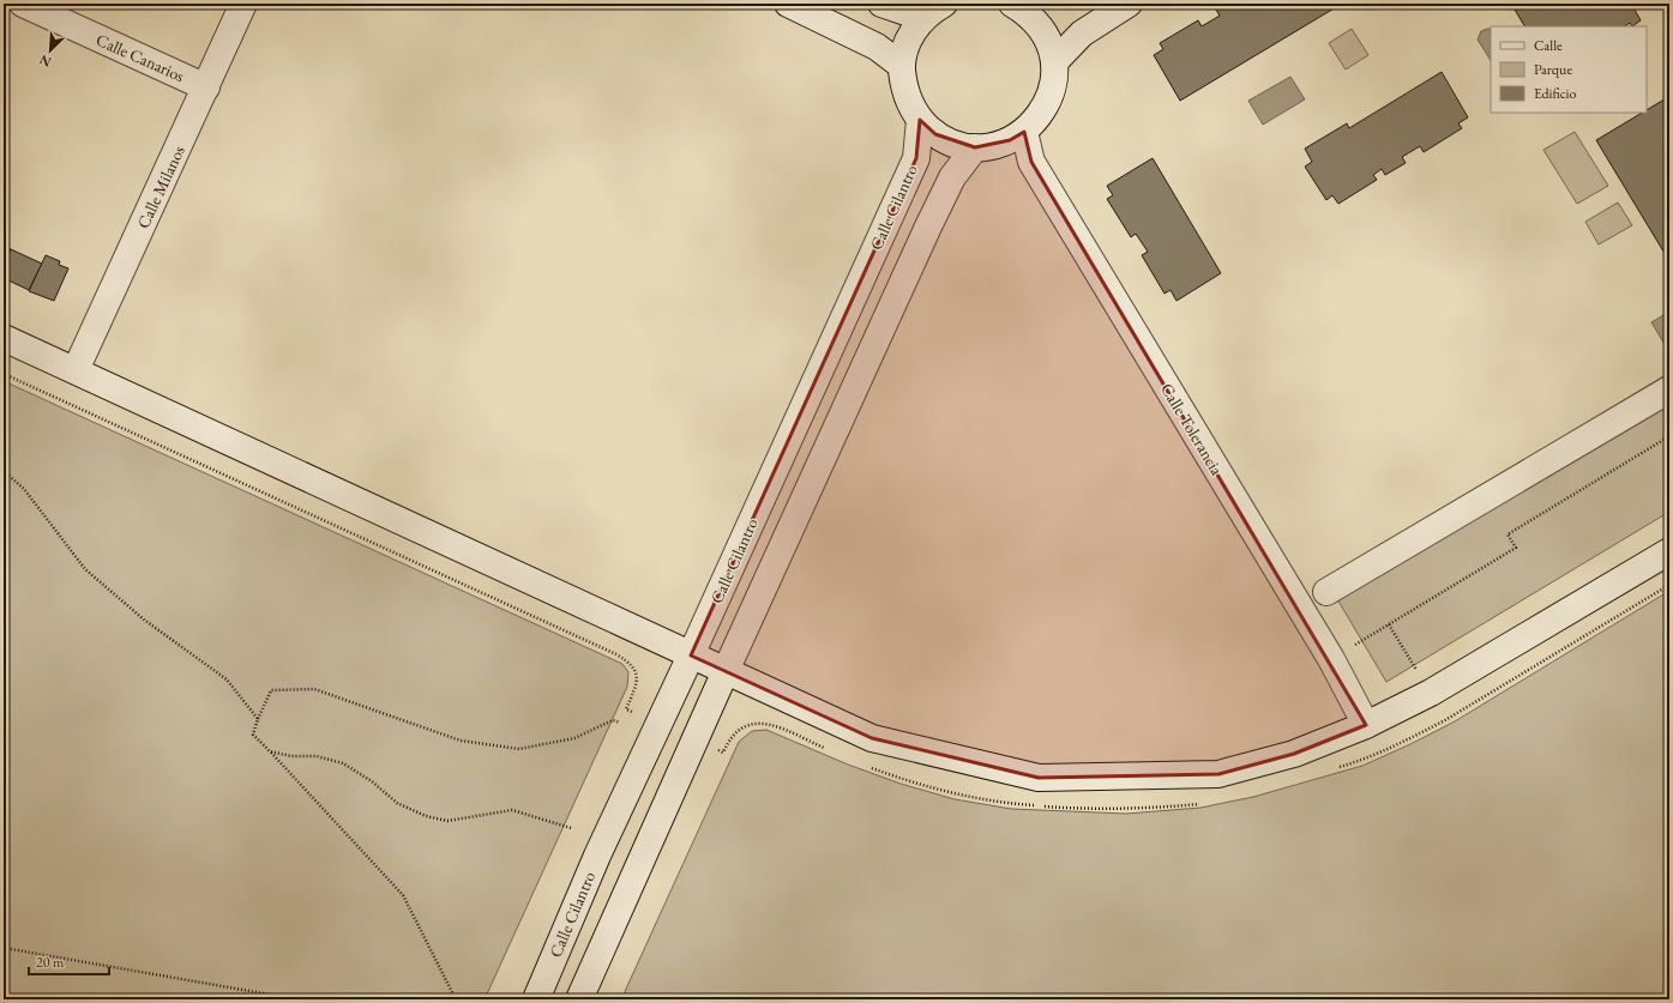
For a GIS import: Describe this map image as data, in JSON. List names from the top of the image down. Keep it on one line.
{"streets":{"street":["Calle Canarios","Calle Milanos","Calle Cilantro","Calle Tolerancia"]},"crossings":[["Calle Canarios","Calle Milanos"]],"legend":["Calle","Parque","Edificio"],"scale_bar":"20 m","north":"bottom left"}
